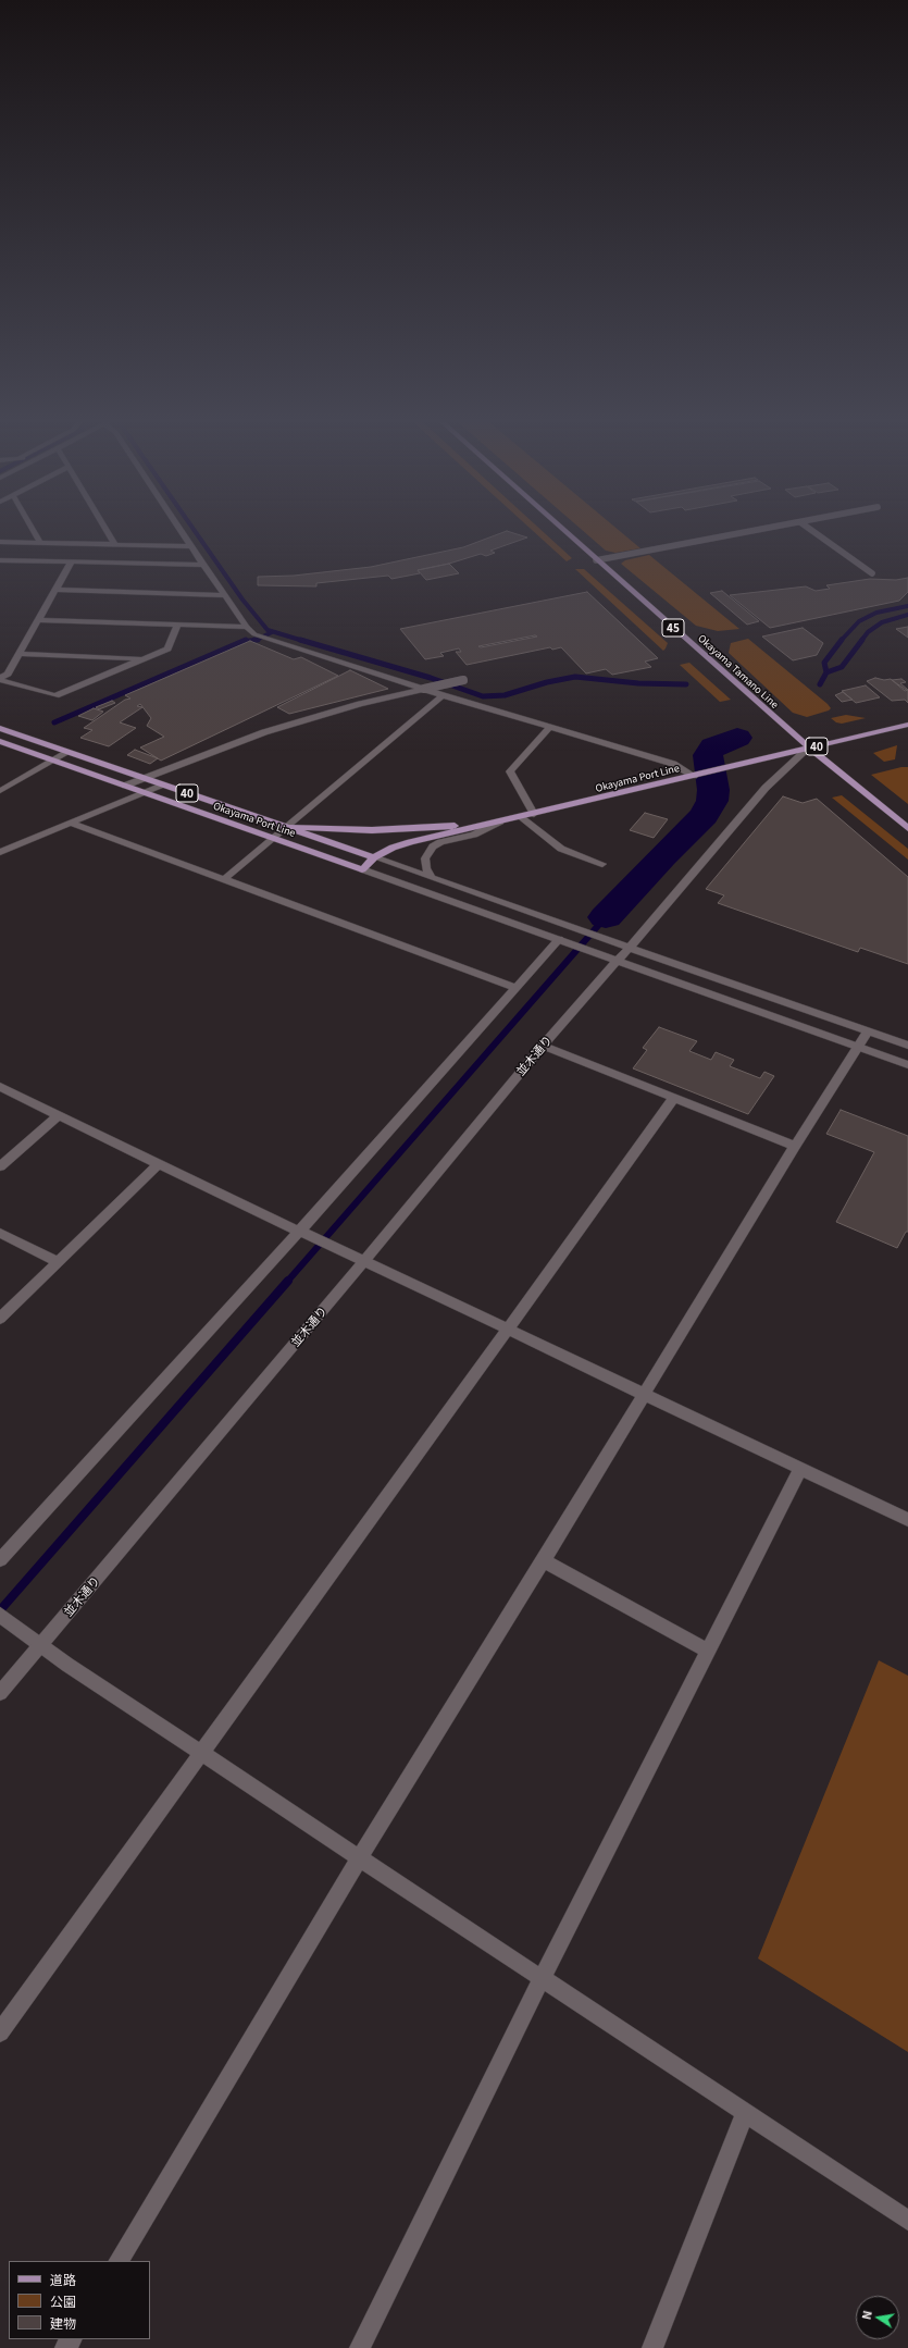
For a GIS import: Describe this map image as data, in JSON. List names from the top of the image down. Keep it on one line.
{"streets":{"main road":["45","Okayama Tamano Line","40","Okayama Port Line"],"street":["並木通り"]},"crossings":[["Okayama Tamano Line","Okayama Port Line"],["Okayama Tamano Line","並木通り"],["40","Okayama Port Line"],["Okayama Port Line","並木通り"]],"legend":["道路","公園","建物"],"north":"left"}
